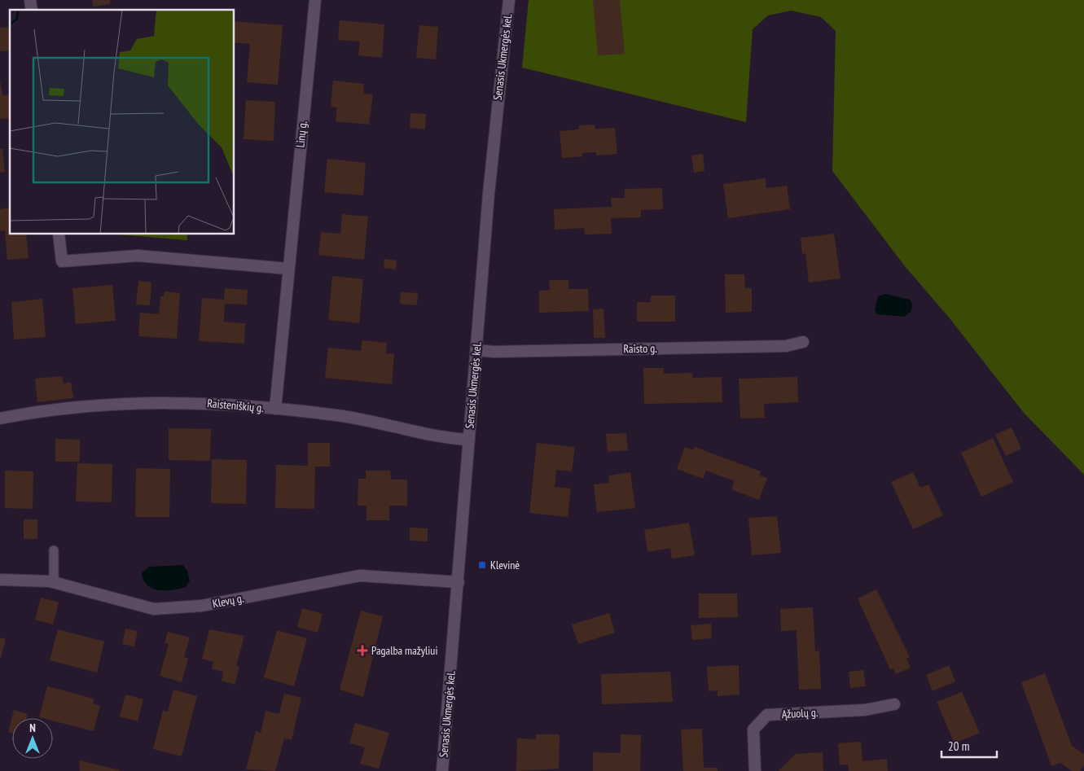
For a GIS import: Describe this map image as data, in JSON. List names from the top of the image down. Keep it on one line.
{"streets":{"street":["Senasis Ukmergės kel.","Linų g.","Raisto g.","Raisteniškių g.","Klevų g.","Ąžuolų g."]},"crossings":[["Senasis Ukmergės kel.","Raisto g."],["Senasis Ukmergės kel.","Raisteniškių g."],["Senasis Ukmergės kel.","Klevų g."],["Linų g.","Raisteniškių g."]],"places":{"transit":["Klevinė"],"health":["Pagalba mažyliui"]},"scale_bar":"20 m","north":"top"}
